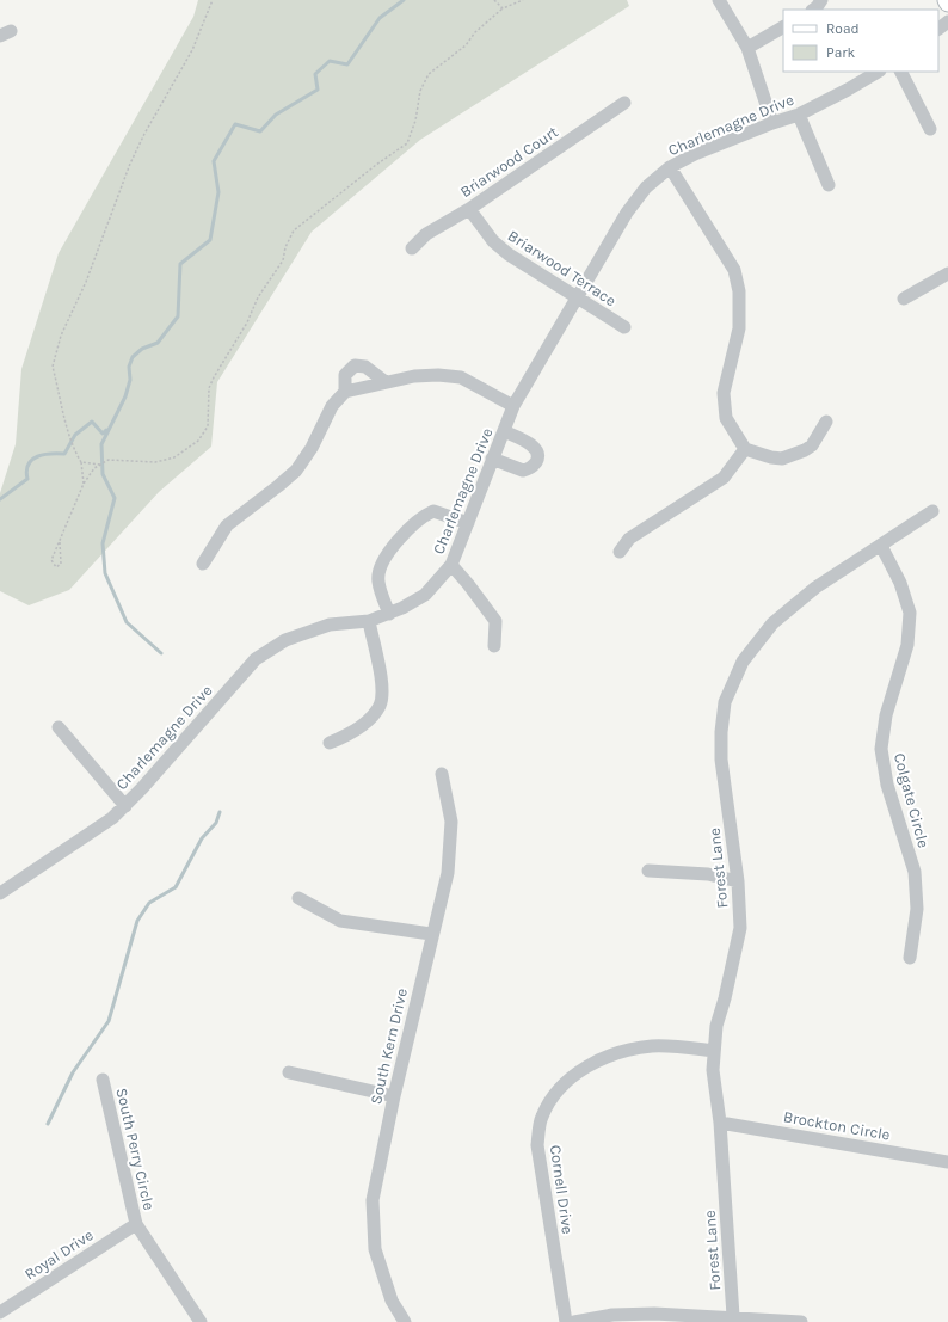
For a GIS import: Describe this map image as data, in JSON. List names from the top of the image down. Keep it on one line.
{"streets":{"street":["Charlemagne Drive","Briarwood Court","Briarwood Terrace","Colgate Circle","Forest Lane","South Kern Drive","Brockton Circle","South Perry Circle","Cornell Drive","Royal Drive"]},"crossings":[["Charlemagne Drive","Briarwood Terrace"],["Briarwood Court","Briarwood Terrace"],["Colgate Circle","Forest Lane"],["Forest Lane","Brockton Circle"],["Forest Lane","Cornell Drive"],["South Perry Circle","Royal Drive"]],"legend":["Road","Park"]}
